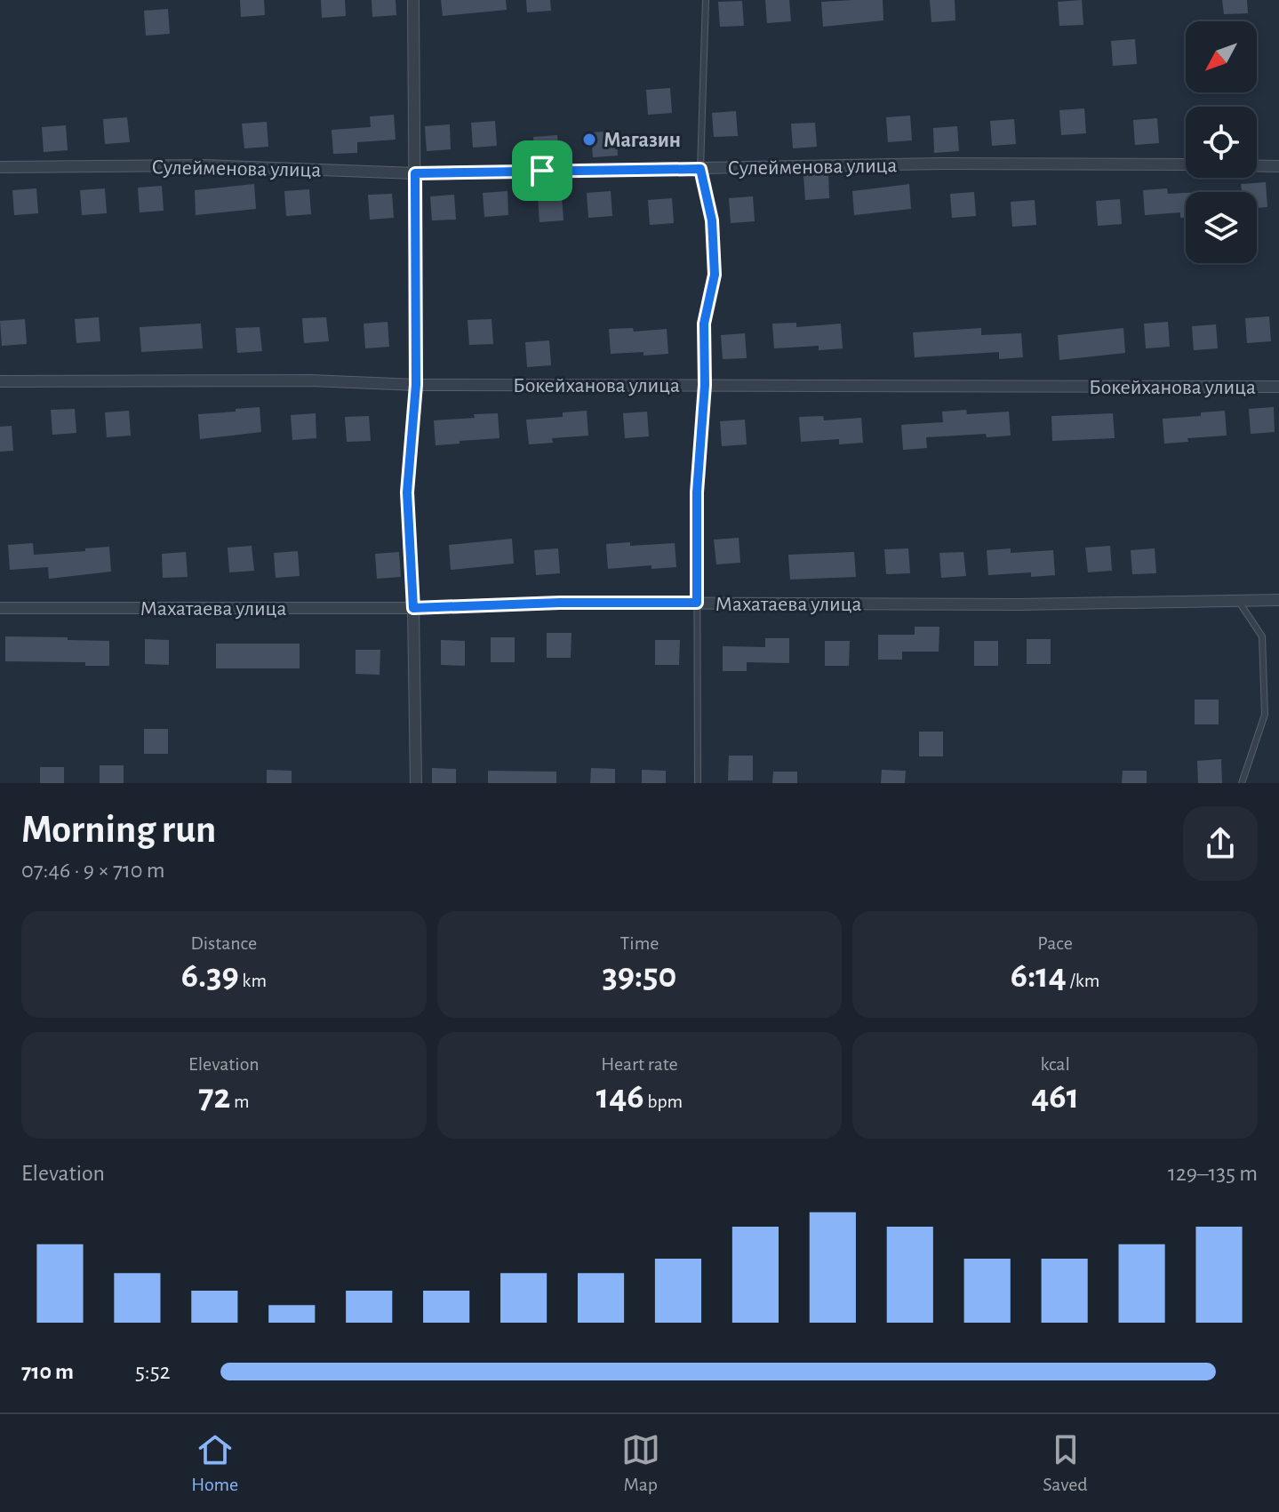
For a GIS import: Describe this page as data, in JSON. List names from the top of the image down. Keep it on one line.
{"streets":{"street":["Сулейменова улица","Бокейханова улица","Махатаева улица"]},"places":["Магазин"],"north":"bottom left","page":{"heading":["Morning run","07:46 · 9 × 710 m"],"stats":[["Distance","6.39 km"],["Time","39:50"],["Pace","6:14 /km"],["Elevation","72 m"],["Heart rate","146 bpm"],["kcal","461"]],"chart":["Elevation","129–135 m"],"list":[{"name":"710 m","note":"5:52"}],"tabs":["Home","Map","Saved"]}}
